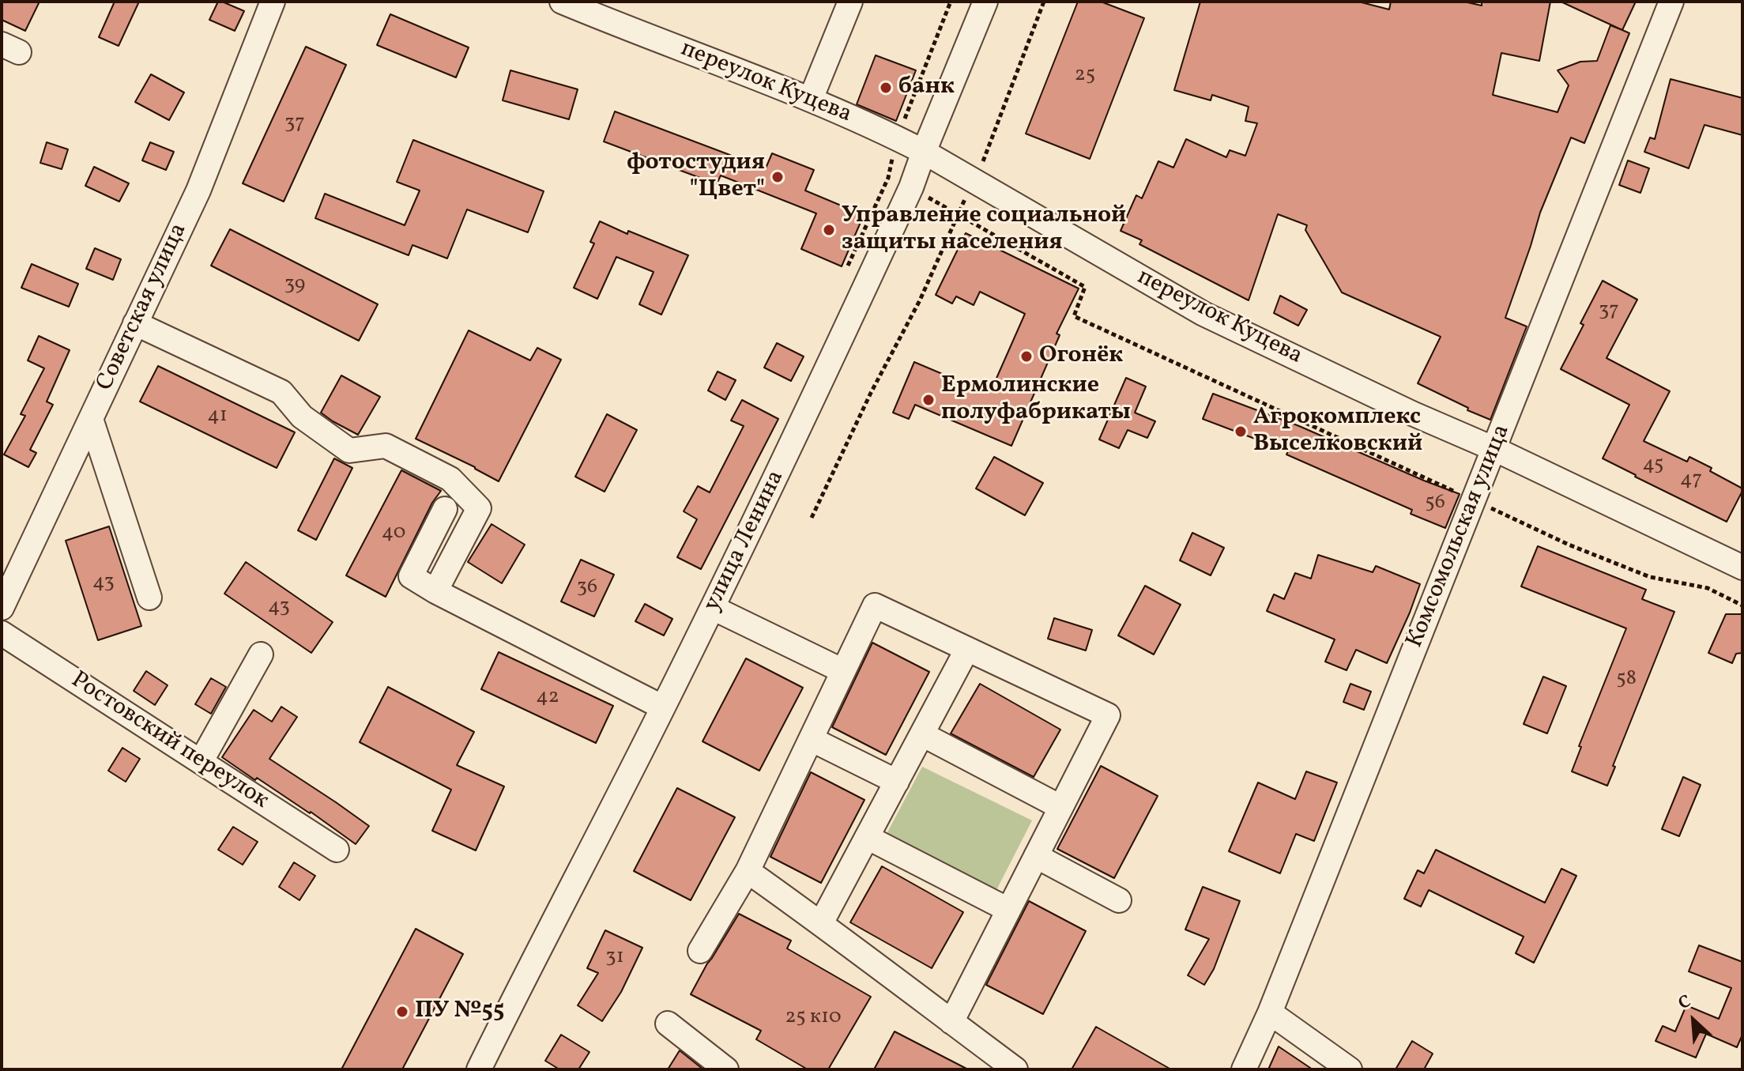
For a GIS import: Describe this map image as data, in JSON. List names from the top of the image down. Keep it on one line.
{"streets":{"street":["переулок Куцева","Советская улица","Комсомольская улица","улица Ленина","Ростовский переулок"]},"crossings":[["переулок Куцева","Комсомольская улица"],["переулок Куцева","улица Ленина"]],"places":["банк","фотостудия \"Цвет\"","Управление социальной защиты населения","Огонёк","Ермолинские полуфабрикаты","Агрокомплекс Выселковский","ПУ №55"],"house_numbers":["25","37","39","37","41","45","47","56","40","43","36","43","58","42","31","25 к10"],"north":"top left"}
